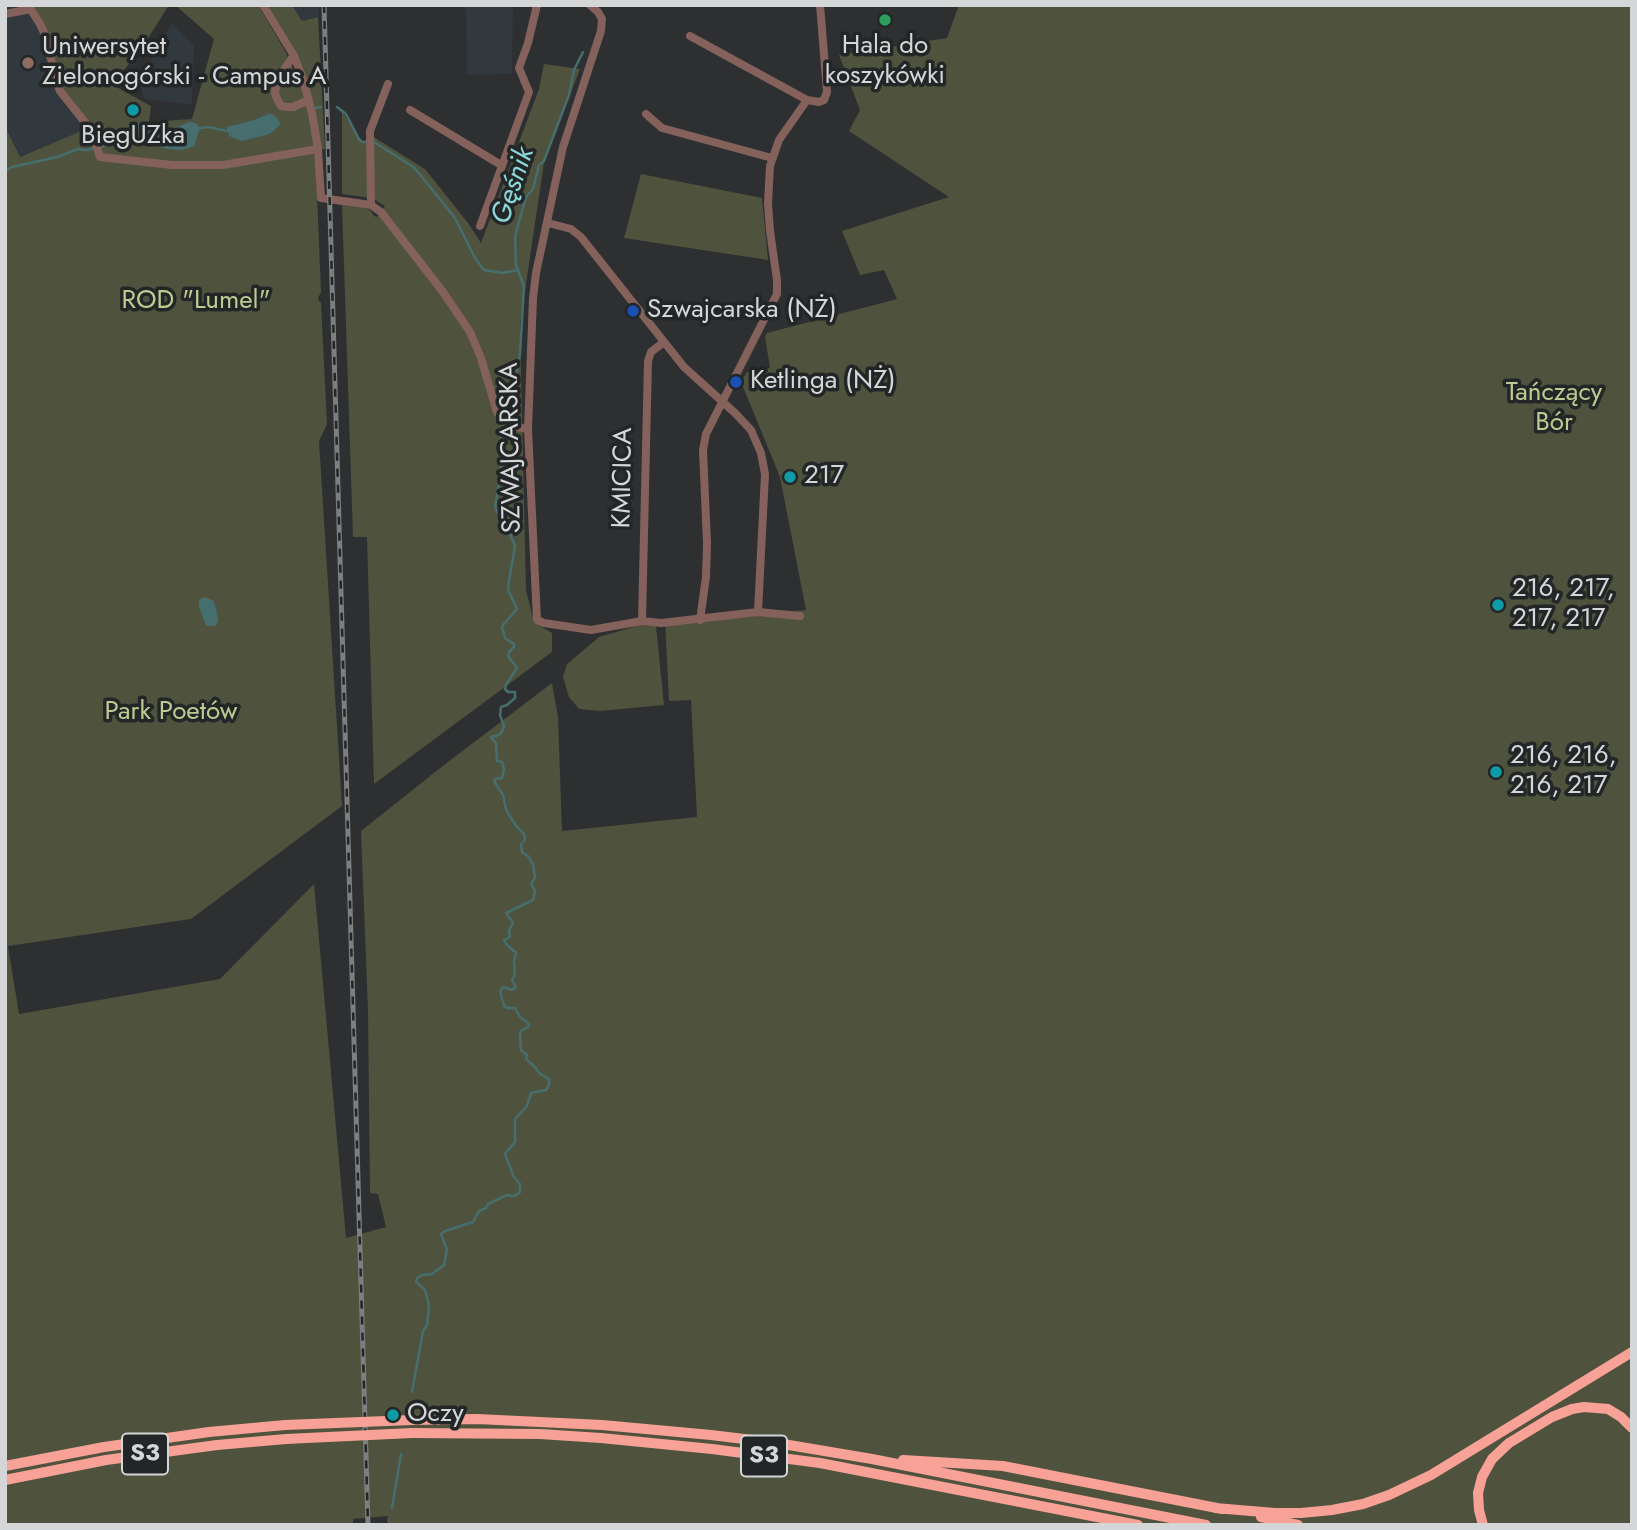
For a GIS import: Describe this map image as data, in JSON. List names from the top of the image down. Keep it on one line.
{"streets":{"highway":["S3"],"street":["SZWAJCARSKA","KMICICA"]},"crossings":[["SZWAJCARSKA","KMICICA"]],"water":["Gęśnik"],"parks":["ROD \"Lumel\"","Tańczący Bór","Park Poetów"],"places":["Hala do koszykówki","Uniwersytet Zielonogórski - Campus A","BiegUZka","Szwajcarska (NŻ)","Ketlinga (NŻ)","217","216, 217, 217, 217","216, 216, 216, 217","Oczy"]}
